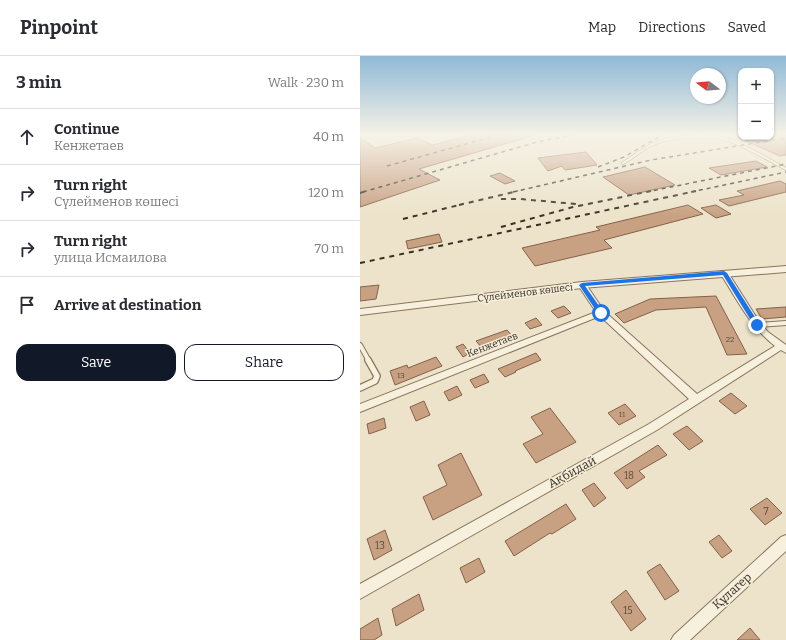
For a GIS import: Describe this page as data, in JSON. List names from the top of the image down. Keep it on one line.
{"streets":{"street":["Сүлейменов көшесі","Кенжетаев","Ақбидай","Құлагер"]},"house_numbers":["22","13","11","18","7","13","15"],"north":"left","page":{"header":"Pinpoint","nav":["Map","Directions","Saved"],"heading":["3 min","Walk · 230 m"],"map_buttons":["+","−"],"list":[["Continue","Кенжетаев","40 m"],["Turn right","Сүлейменов көшесі","120 m"],["Turn right","улица Исмаилова","70 m"],"Arrive at destination"],"buttons":["Save","Share"]}}
